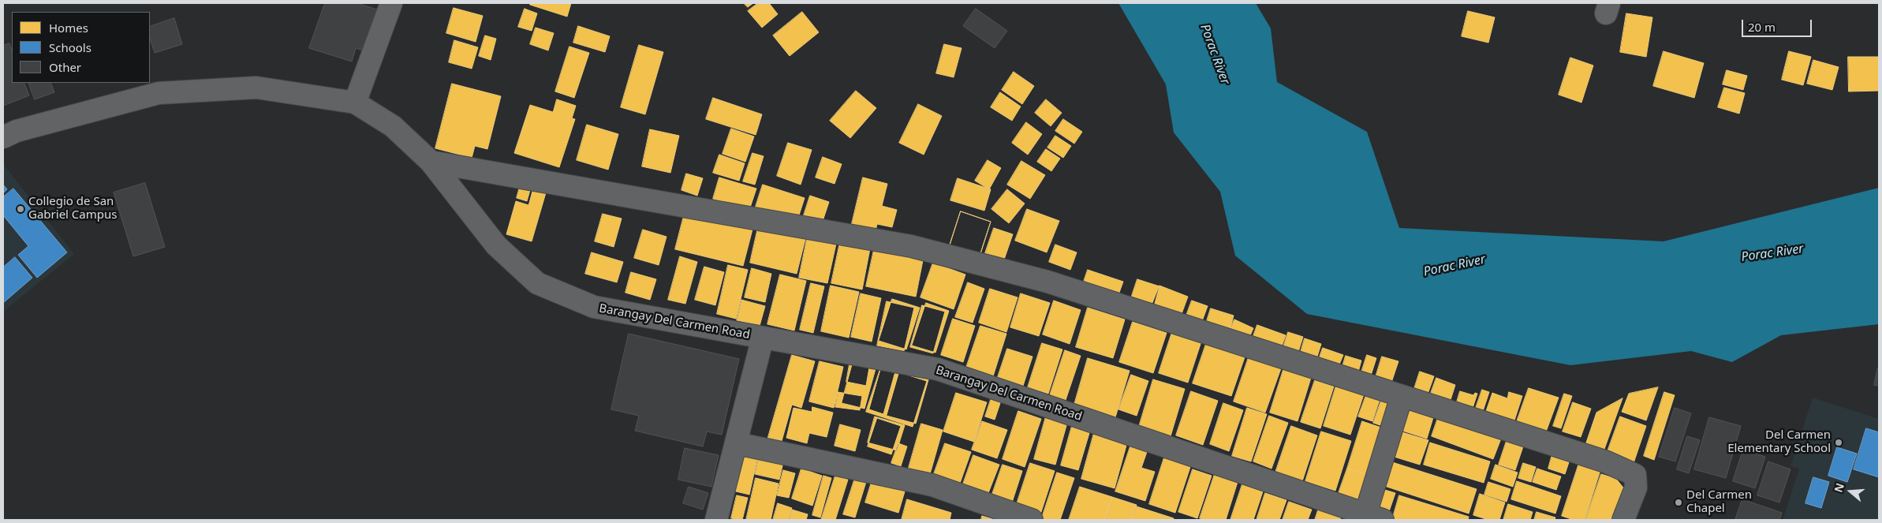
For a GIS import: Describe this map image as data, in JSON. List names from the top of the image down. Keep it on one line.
{"streets":{"street":["Barangay Del Carmen Road"]},"water":["Porac River"],"places":["Collegio de San Gabriel Campus","Del Carmen Elementary School","Del Carmen Chapel"],"legend":["Homes","Schools","Other"],"scale_bar":"20 m","north":"left"}
